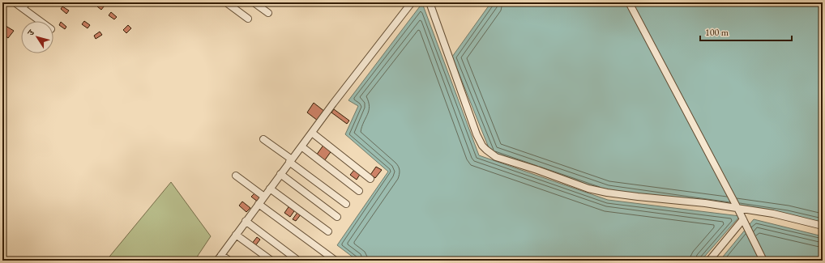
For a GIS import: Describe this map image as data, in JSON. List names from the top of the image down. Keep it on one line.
{"scale_bar":"100 m","north":"top left"}
